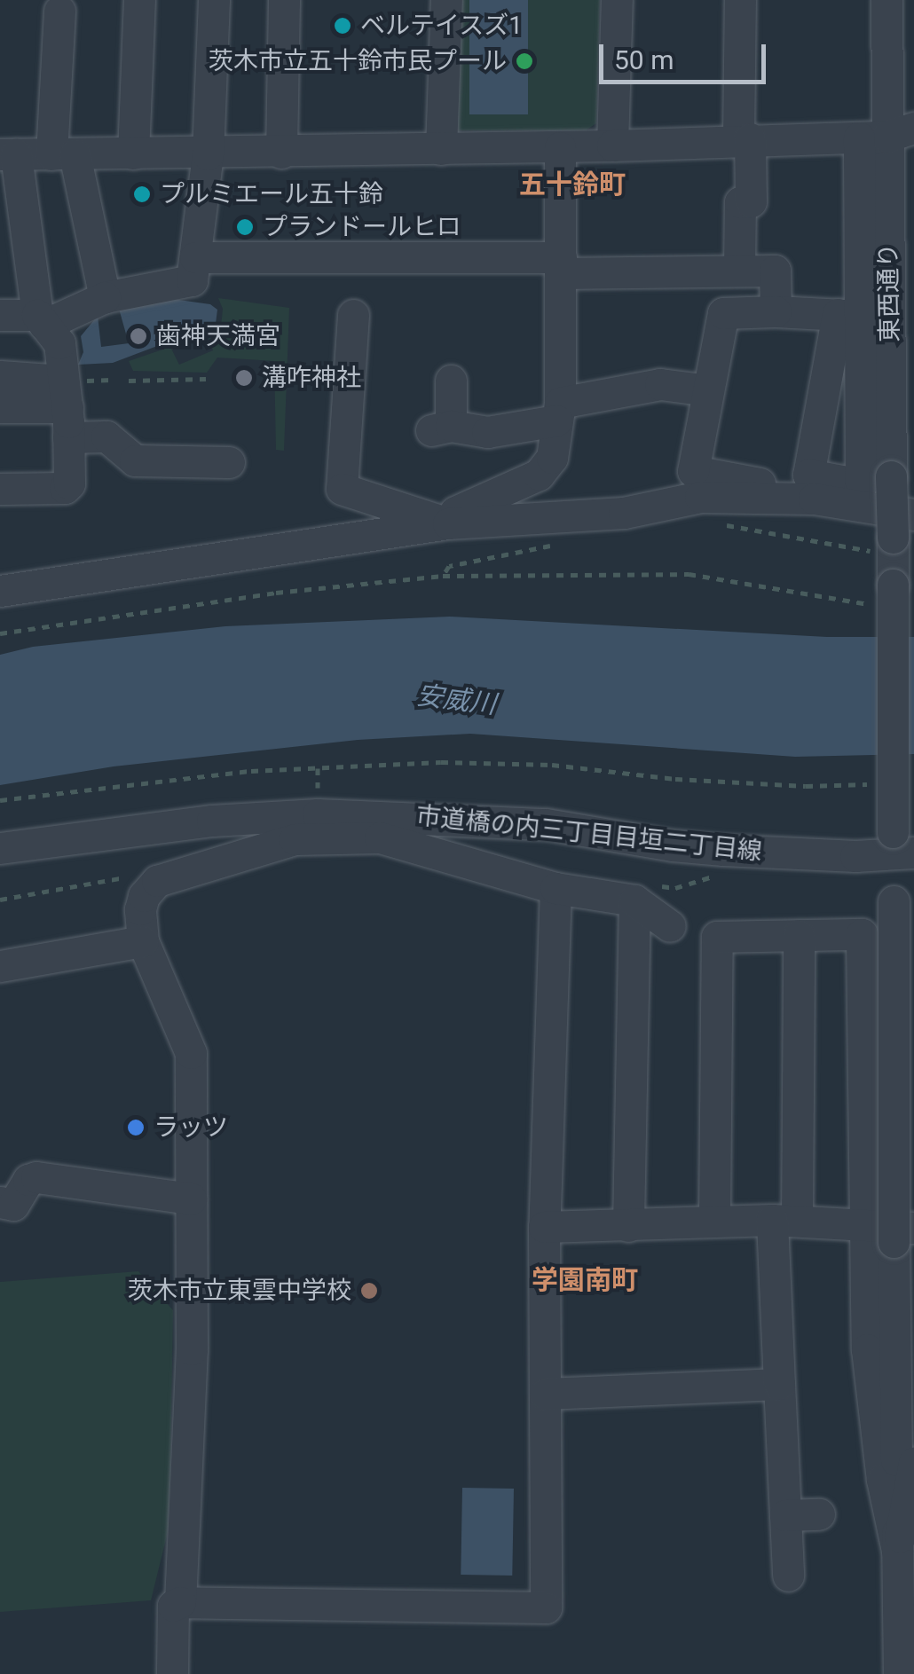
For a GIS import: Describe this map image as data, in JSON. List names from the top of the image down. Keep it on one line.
{"streets":{"street":["東西通り","市道橋の内三丁目目垣二丁目線"]},"crossings":[["東西通り","市道橋の内三丁目目垣二丁目線"]],"districts":["五十鈴町","学園南町"],"water":["安威川"],"places":["ベルテイスズ1","茨木市立五十鈴市民プール","プルミエール五十鈴","プランドールヒロ","歯神天満宮","溝咋神社","ラッツ","茨木市立東雲中学校"],"scale_bar":"50 m"}
